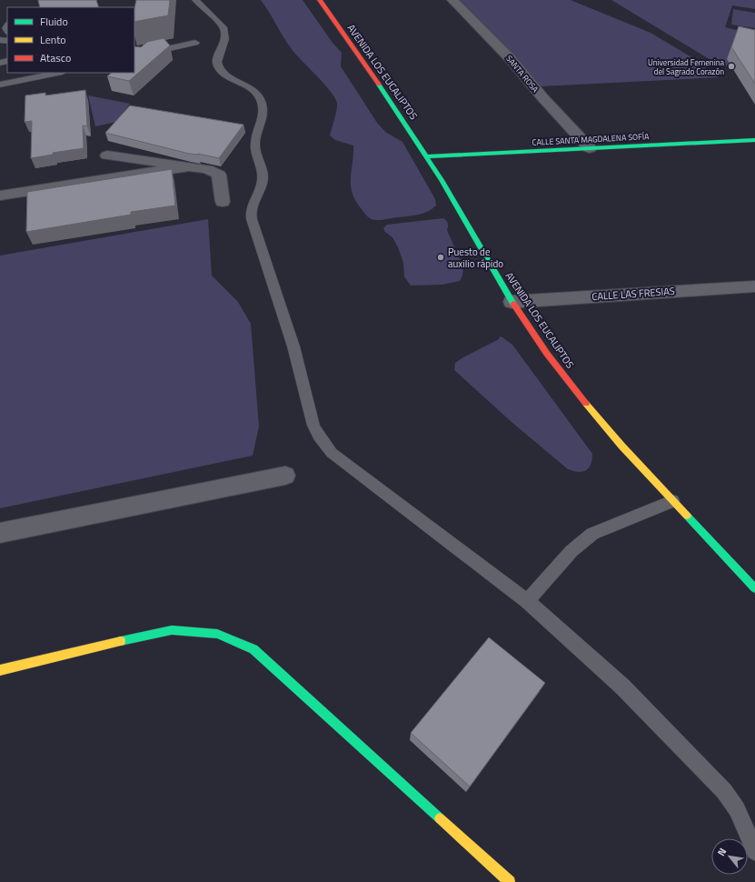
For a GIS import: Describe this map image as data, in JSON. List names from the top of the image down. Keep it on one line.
{"streets":{"street":["AVENIDA LOS EUCALIPTOS","SANTA ROSA","CALLE SANTA MAGDALENA SOFÍA","CALLE LAS FRESIAS"]},"crossings":[["AVENIDA LOS EUCALIPTOS","CALLE SANTA MAGDALENA SOFÍA"],["AVENIDA LOS EUCALIPTOS","CALLE LAS FRESIAS"],["SANTA ROSA","CALLE SANTA MAGDALENA SOFÍA"]],"places":["Universidad Femenina del Sagrado Corazón","Puesto de auxilio rápido"],"legend":["Fluido","Lento","Atasco"],"north":"top left"}
